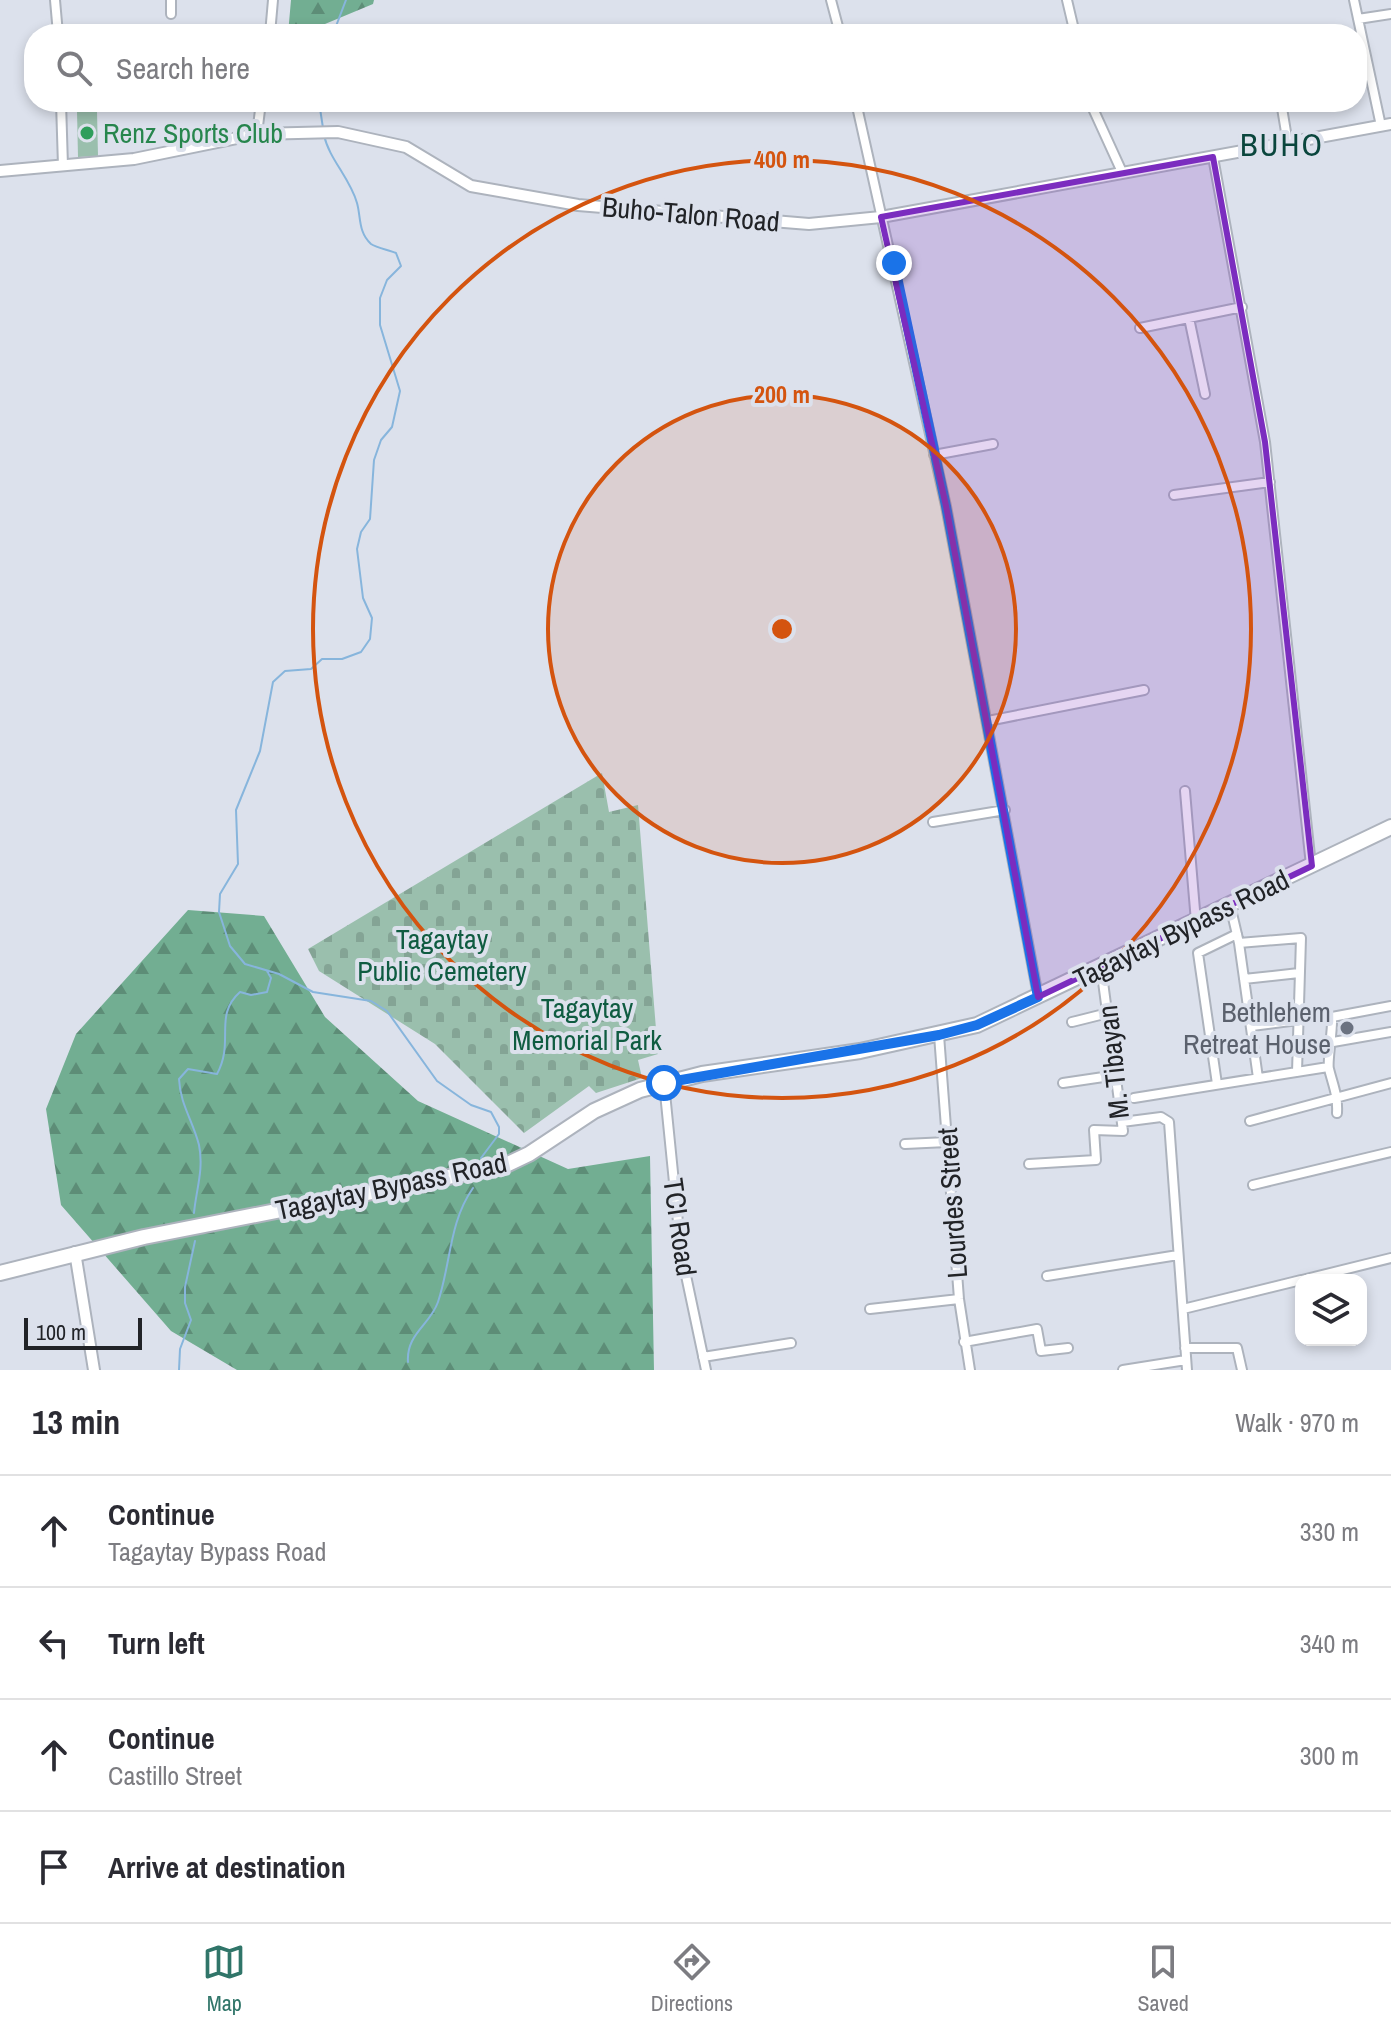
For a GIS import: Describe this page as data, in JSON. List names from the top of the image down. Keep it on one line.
{"streets":{"main road":["Tagaytay Bypass Road"],"street":["Buho-Talon Road","M. Tibayan","Lourdes Street","TCI Road"]},"crossings":[["Tagaytay Bypass Road","M. Tibayan"],["Tagaytay Bypass Road","Lourdes Street"],["Tagaytay Bypass Road","TCI Road"]],"districts":["BUHO"],"parks":["Tagaytay Public Cemetery","Tagaytay Memorial Park"],"places":["Renz Sports Club","Bethlehem Retreat House"],"scale_bar":"100 m","page":{"search":"Search here","scale":"100 m","heading":["13 min","Walk · 970 m"],"list":[["Continue","Tagaytay Bypass Road","330 m"],["Turn left","340 m"],["Continue","Castillo Street","300 m"],"Arrive at destination"],"nav":["Map","Directions","Saved"]},"rings":["400 m","200 m"]}
